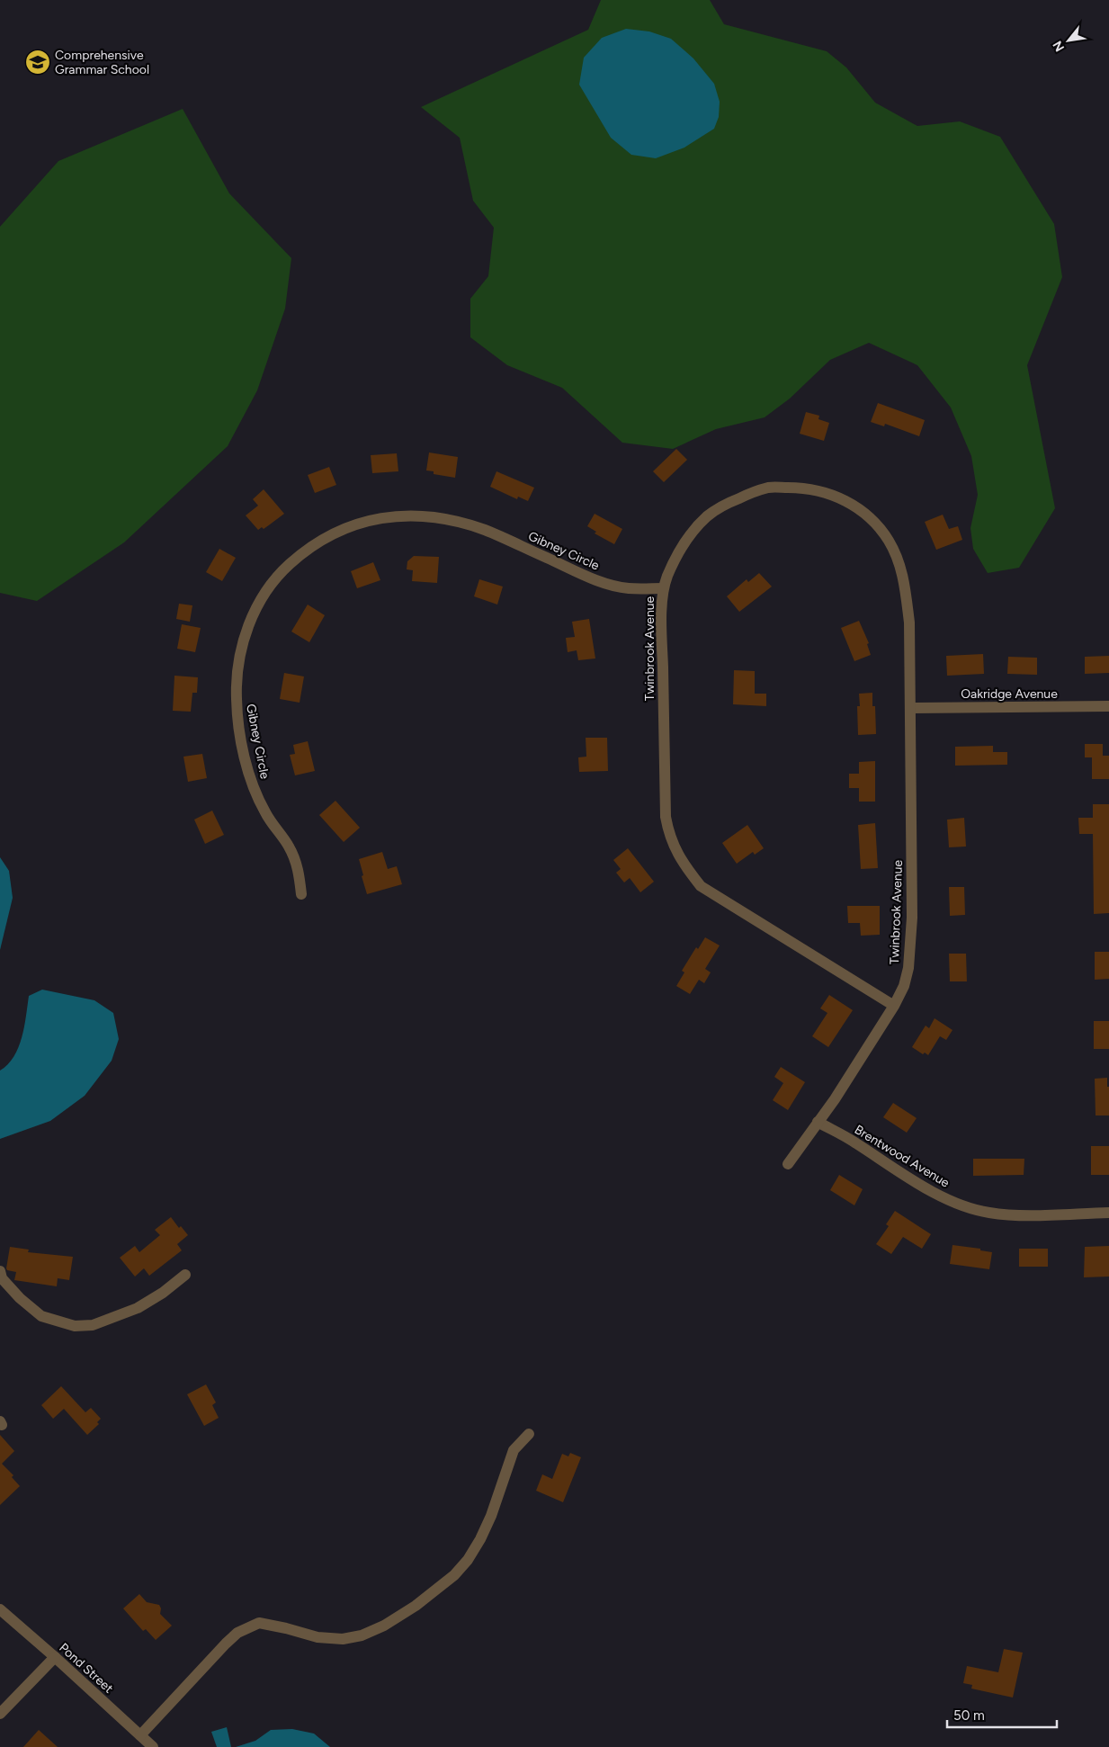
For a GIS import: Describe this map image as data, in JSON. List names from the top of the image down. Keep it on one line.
{"streets":{"street":["Gibney Circle","Twinbrook Avenue","Oakridge Avenue","Brentwood Avenue","Pond Street"]},"crossings":[["Gibney Circle","Twinbrook Avenue"],["Twinbrook Avenue","Oakridge Avenue"],["Twinbrook Avenue","Brentwood Avenue"]],"places":{"school or university":["Comprehensive Grammar School"]},"scale_bar":"50 m","north":"bottom left"}
